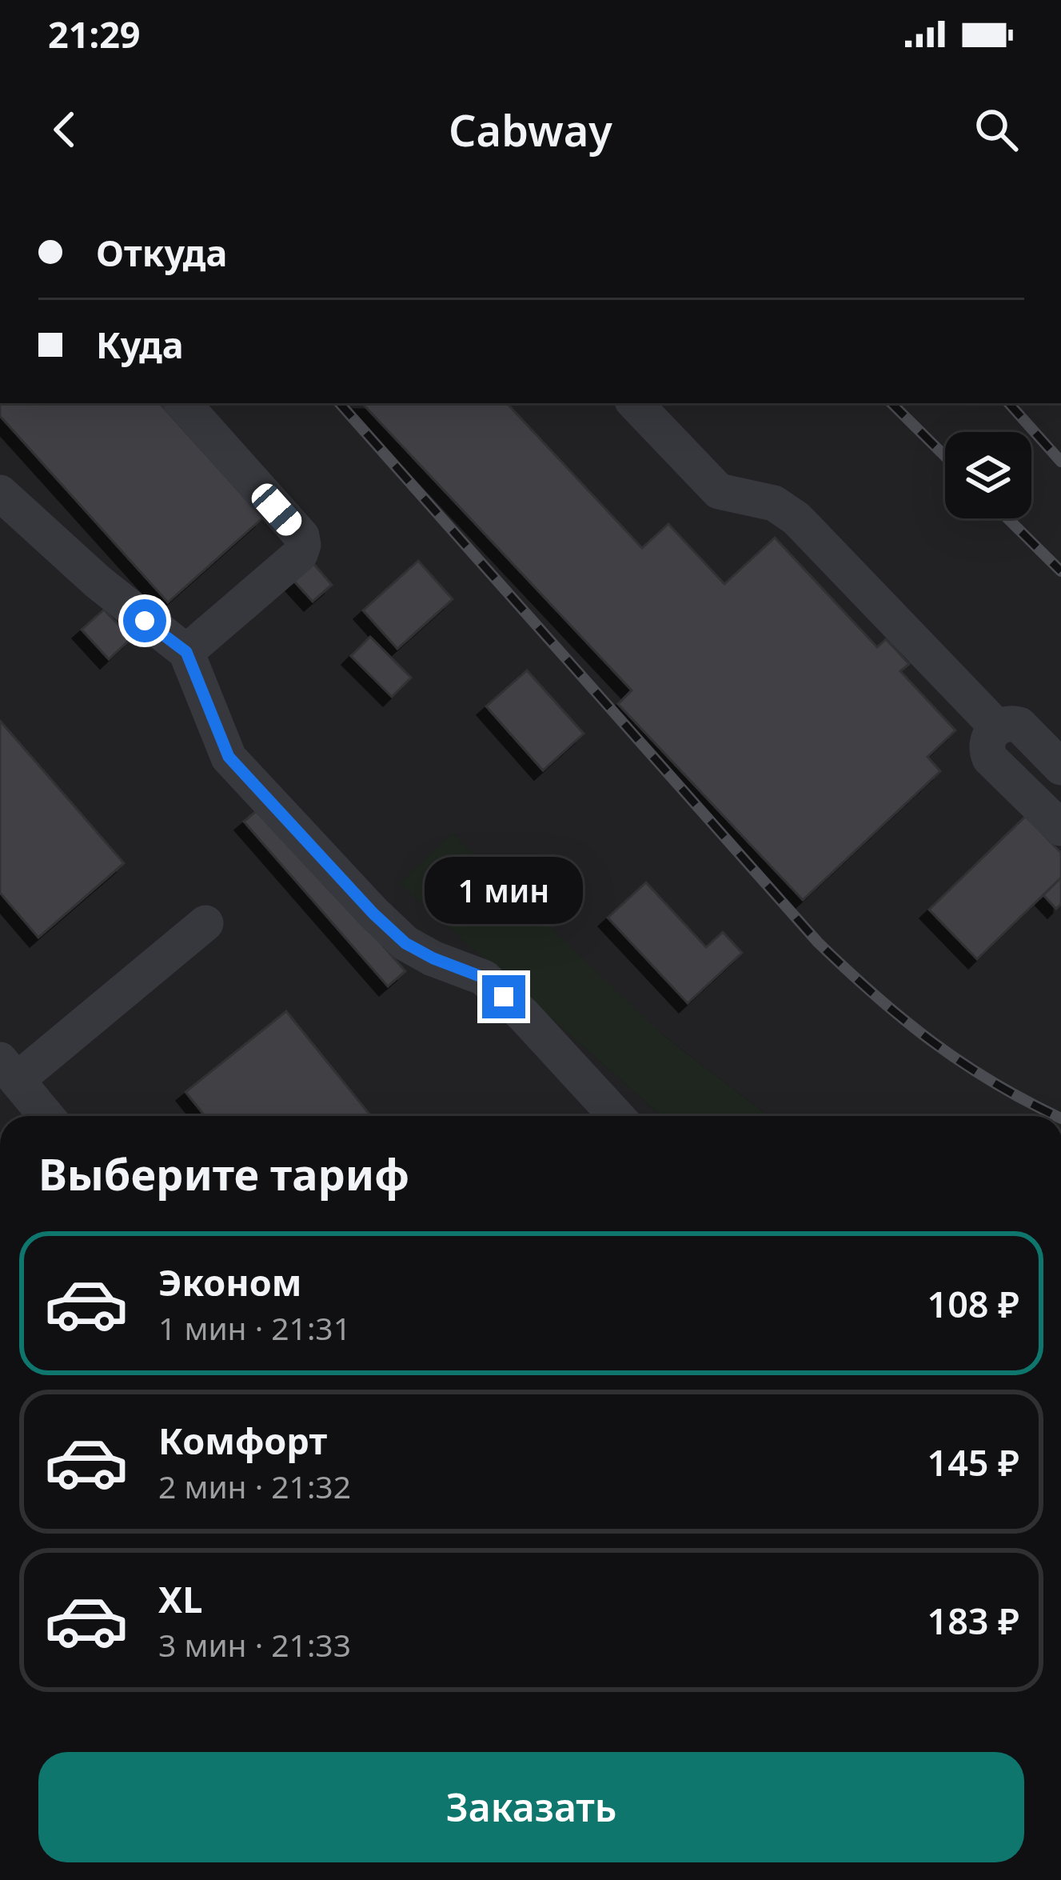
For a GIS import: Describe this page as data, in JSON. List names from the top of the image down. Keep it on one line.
{"page":{"status":"21:29","header":"Cabway","banner":["Откуда","Куда"],"bubble":"1 мин","heading":"Выберите тариф","list":[{"name":"Эконом","note":"1 мин · 21:31","value":"108 ₽"},{"name":"Комфорт","note":"2 мин · 21:32","value":"145 ₽"},{"name":"XL","note":"3 мин · 21:33","value":"183 ₽"}],"buttons":"Заказать"}}
